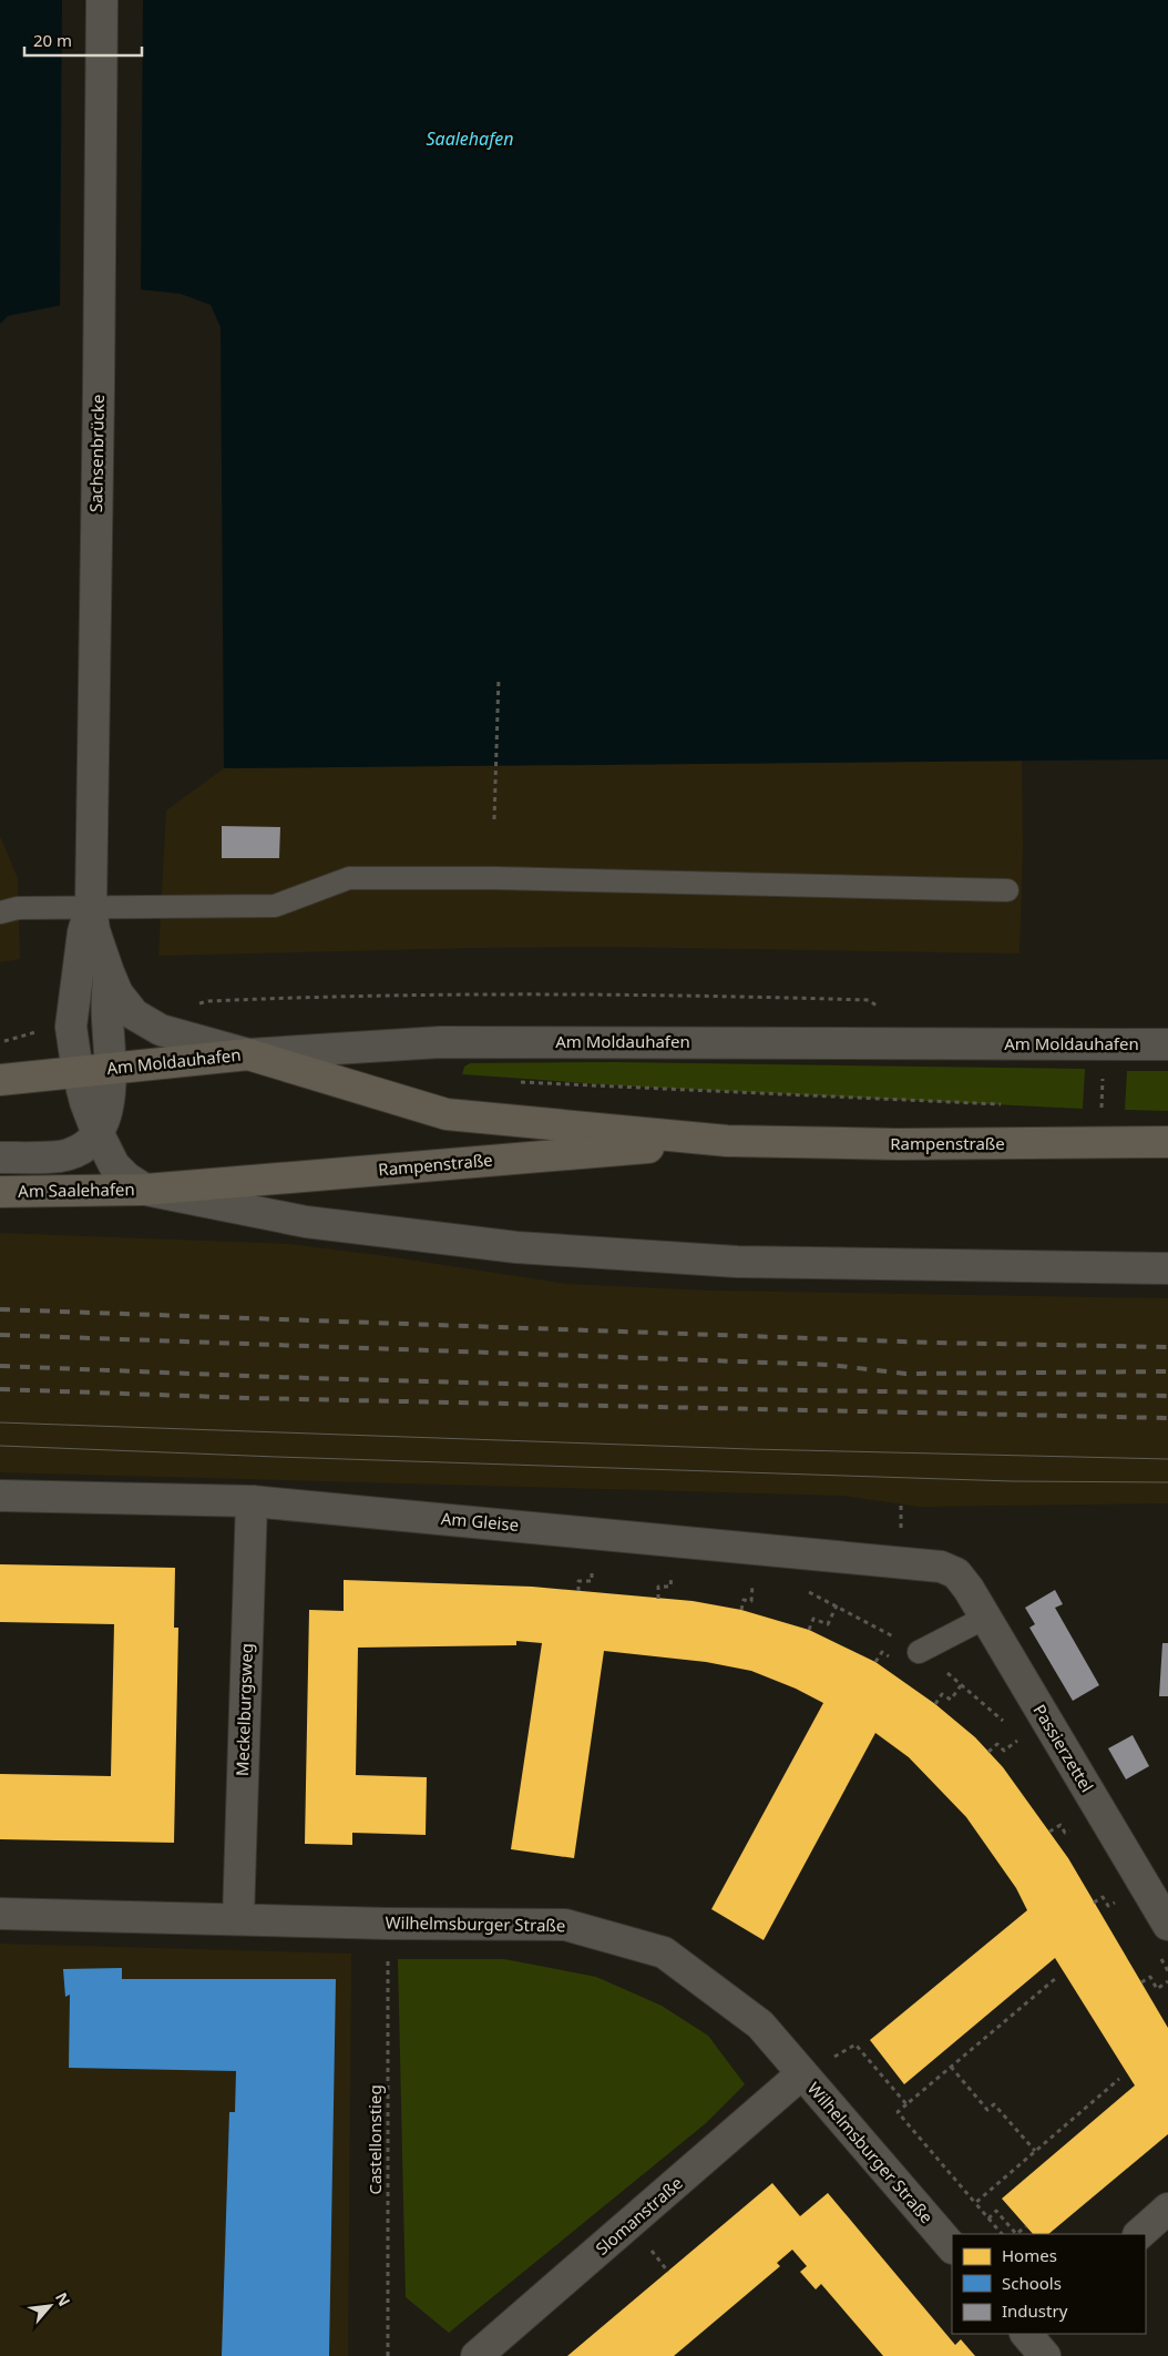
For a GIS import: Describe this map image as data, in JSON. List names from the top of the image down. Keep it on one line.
{"streets":{"main road":["Am Moldauhafen","Rampenstraße","Am Saalehafen"],"street":["Sachsenbrücke","Am Gleise","Meckelburgsweg","Passierzettel","Wilhelmsburger Straße","Slomanstraße"],"path":["Castellonstieg"]},"crossings":[["Sachsenbrücke","Am Moldauhafen"],["Sachsenbrücke","Rampenstraße"],["Sachsenbrücke","Am Saalehafen"],["Am Moldauhafen","Rampenstraße"],["Am Moldauhafen","Am Saalehafen"],["Rampenstraße","Am Saalehafen"],["Am Gleise","Meckelburgsweg"],["Am Gleise","Passierzettel"],["Meckelburgsweg","Wilhelmsburger Straße"],["Wilhelmsburger Straße","Castellonstieg"],["Wilhelmsburger Straße","Slomanstraße"]],"water":["Saalehafen"],"legend":["Homes","Schools","Industry"],"scale_bar":"20 m","north":"top right"}
